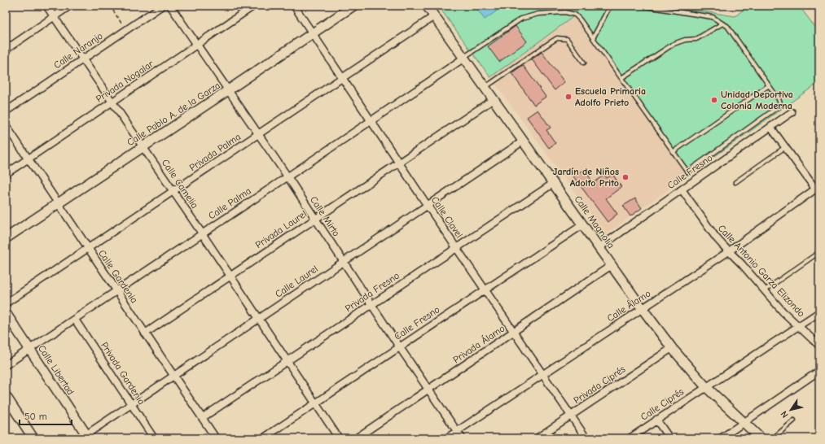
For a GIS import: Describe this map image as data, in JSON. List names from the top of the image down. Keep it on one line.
{"streets":{"street":["Calle Naranjo","Privada Nogalar","Calle Pablo A. de la Garza","Privada Palma","Calle Fresno","Calle Camelia","Calle Palma","Calle Mirto","Calle Clavel","Calle Magnolia","Privada Laurel","Calle Antonio Garza Elizondo","Calle Gardenia","Calle Laurel","Privada Fresno","Calle Álamo","Privada Álamo","Calle Libertad","Privada Gardenia","Privada Ciprés","Calle Ciprés"]},"crossings":[["Calle Naranjo","Calle Camelia"],["Privada Nogalar","Calle Camelia"],["Privada Nogalar","Calle Mirto"],["Privada Nogalar","Calle Gardenia"],["Calle Pablo A. de la Garza","Calle Camelia"],["Calle Pablo A. de la Garza","Calle Mirto"],["Calle Pablo A. de la Garza","Calle Clavel"],["Calle Pablo A. de la Garza","Calle Gardenia"],["Privada Palma","Calle Camelia"],["Privada Palma","Calle Mirto"],["Privada Palma","Calle Clavel"],["Privada Palma","Calle Magnolia"],["Privada Palma","Calle Gardenia"],["Calle Fresno","Calle Camelia"],["Calle Fresno","Calle Mirto"],["Calle Fresno","Calle Clavel"],["Calle Fresno","Calle Magnolia"],["Calle Fresno","Calle Antonio Garza Elizondo"],["Calle Camelia","Calle Palma"],["Calle Camelia","Privada Laurel"],["Calle Camelia","Calle Laurel"],["Calle Camelia","Privada Fresno"],["Calle Palma","Calle Mirto"],["Calle Palma","Calle Clavel"],["Calle Palma","Calle Magnolia"],["Calle Palma","Calle Gardenia"],["Calle Palma","Calle Libertad"],["Calle Palma","Privada Gardenia"],["Calle Mirto","Privada Laurel"],["Calle Mirto","Calle Laurel"],["Calle Mirto","Privada Fresno"],["Calle Mirto","Calle Álamo"],["Calle Mirto","Privada Álamo"],["Calle Clavel","Privada Laurel"],["Calle Clavel","Calle Laurel"],["Calle Clavel","Privada Fresno"],["Calle Clavel","Calle Álamo"],["Calle Clavel","Privada Álamo"],["Calle Clavel","Privada Ciprés"],["Calle Magnolia","Privada Laurel"],["Calle Magnolia","Calle Laurel"],["Calle Magnolia","Privada Fresno"],["Calle Magnolia","Calle Álamo"],["Calle Magnolia","Privada Álamo"],["Calle Magnolia","Privada Ciprés"],["Calle Magnolia","Calle Ciprés"],["Privada Laurel","Calle Gardenia"],["Calle Antonio Garza Elizondo","Calle Álamo"],["Calle Antonio Garza Elizondo","Calle Ciprés"],["Calle Gardenia","Calle Laurel"],["Calle Gardenia","Privada Fresno"],["Calle Laurel","Calle Libertad"],["Calle Laurel","Privada Gardenia"]],"places":["Escuela Primaria Adolfo Prieto","Unidad Deportiva Colonia Moderna","Jardín de Niños Adolfo Prito"],"scale_bar":"50 m","north":"bottom left"}
